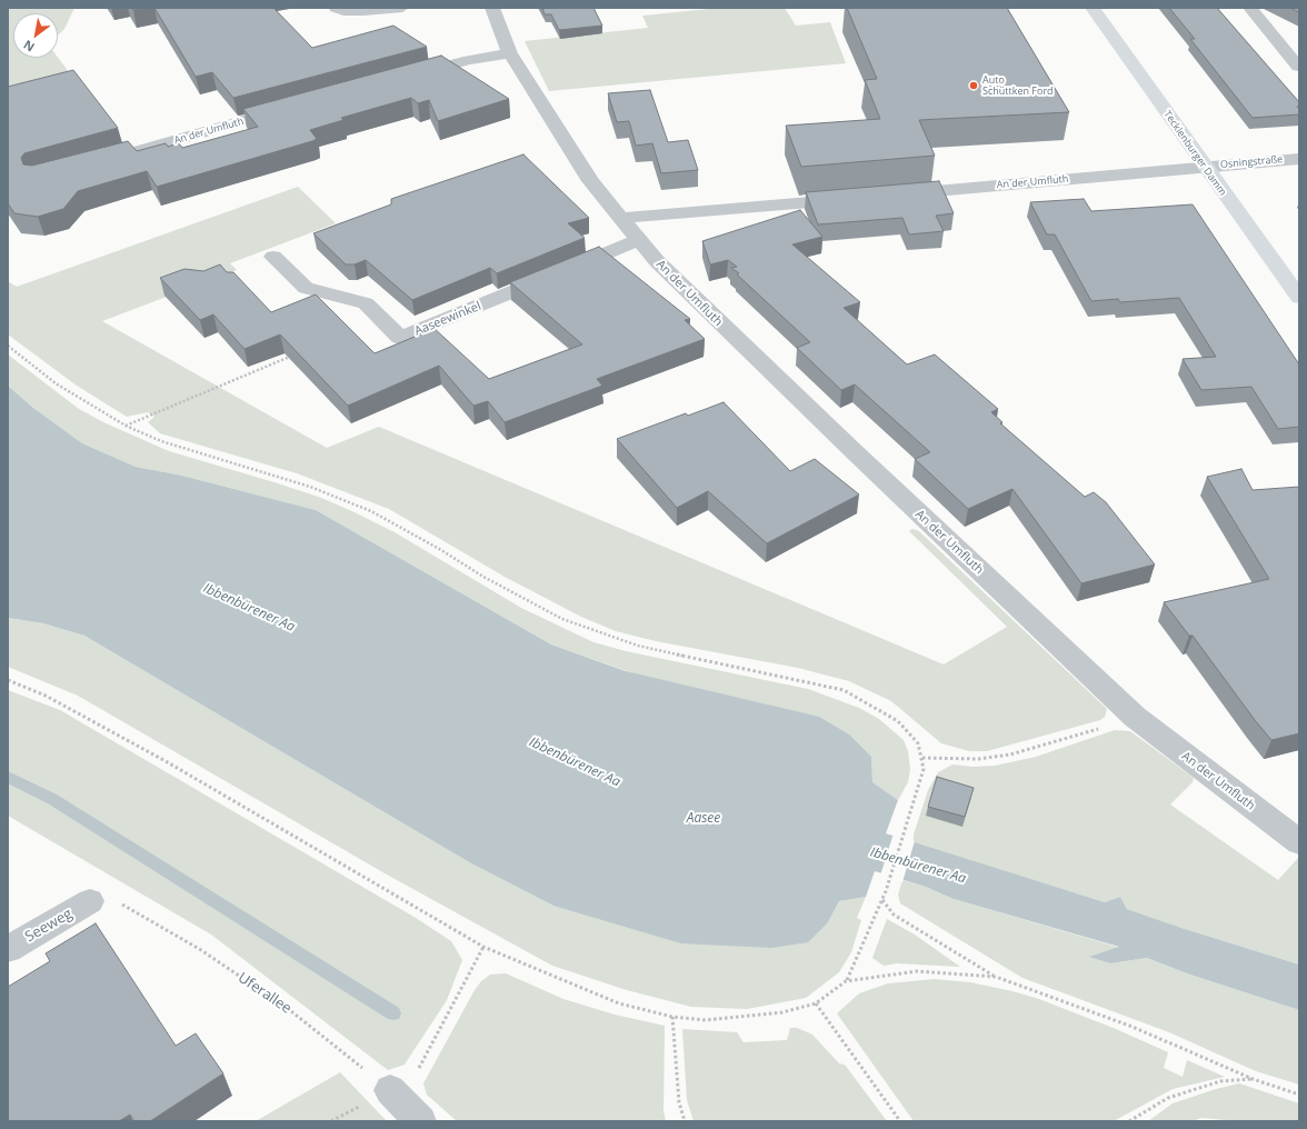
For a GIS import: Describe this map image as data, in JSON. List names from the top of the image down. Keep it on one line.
{"streets":{"main road":["Tecklenburger Damm"],"street":["An der Umfluth","Osningstraße","Aaseewinkel","Seeweg"],"path":["Uferallee"]},"crossings":[["An der Umfluth","Tecklenburger Damm"],["An der Umfluth","Osningstraße"],["An der Umfluth","Aaseewinkel"],["Tecklenburger Damm","Osningstraße"],["Seeweg","Uferallee"]],"water":["Ibbenbürener Aa","Aasee"],"places":["Auto Schüttken Ford"],"north":"bottom left"}
